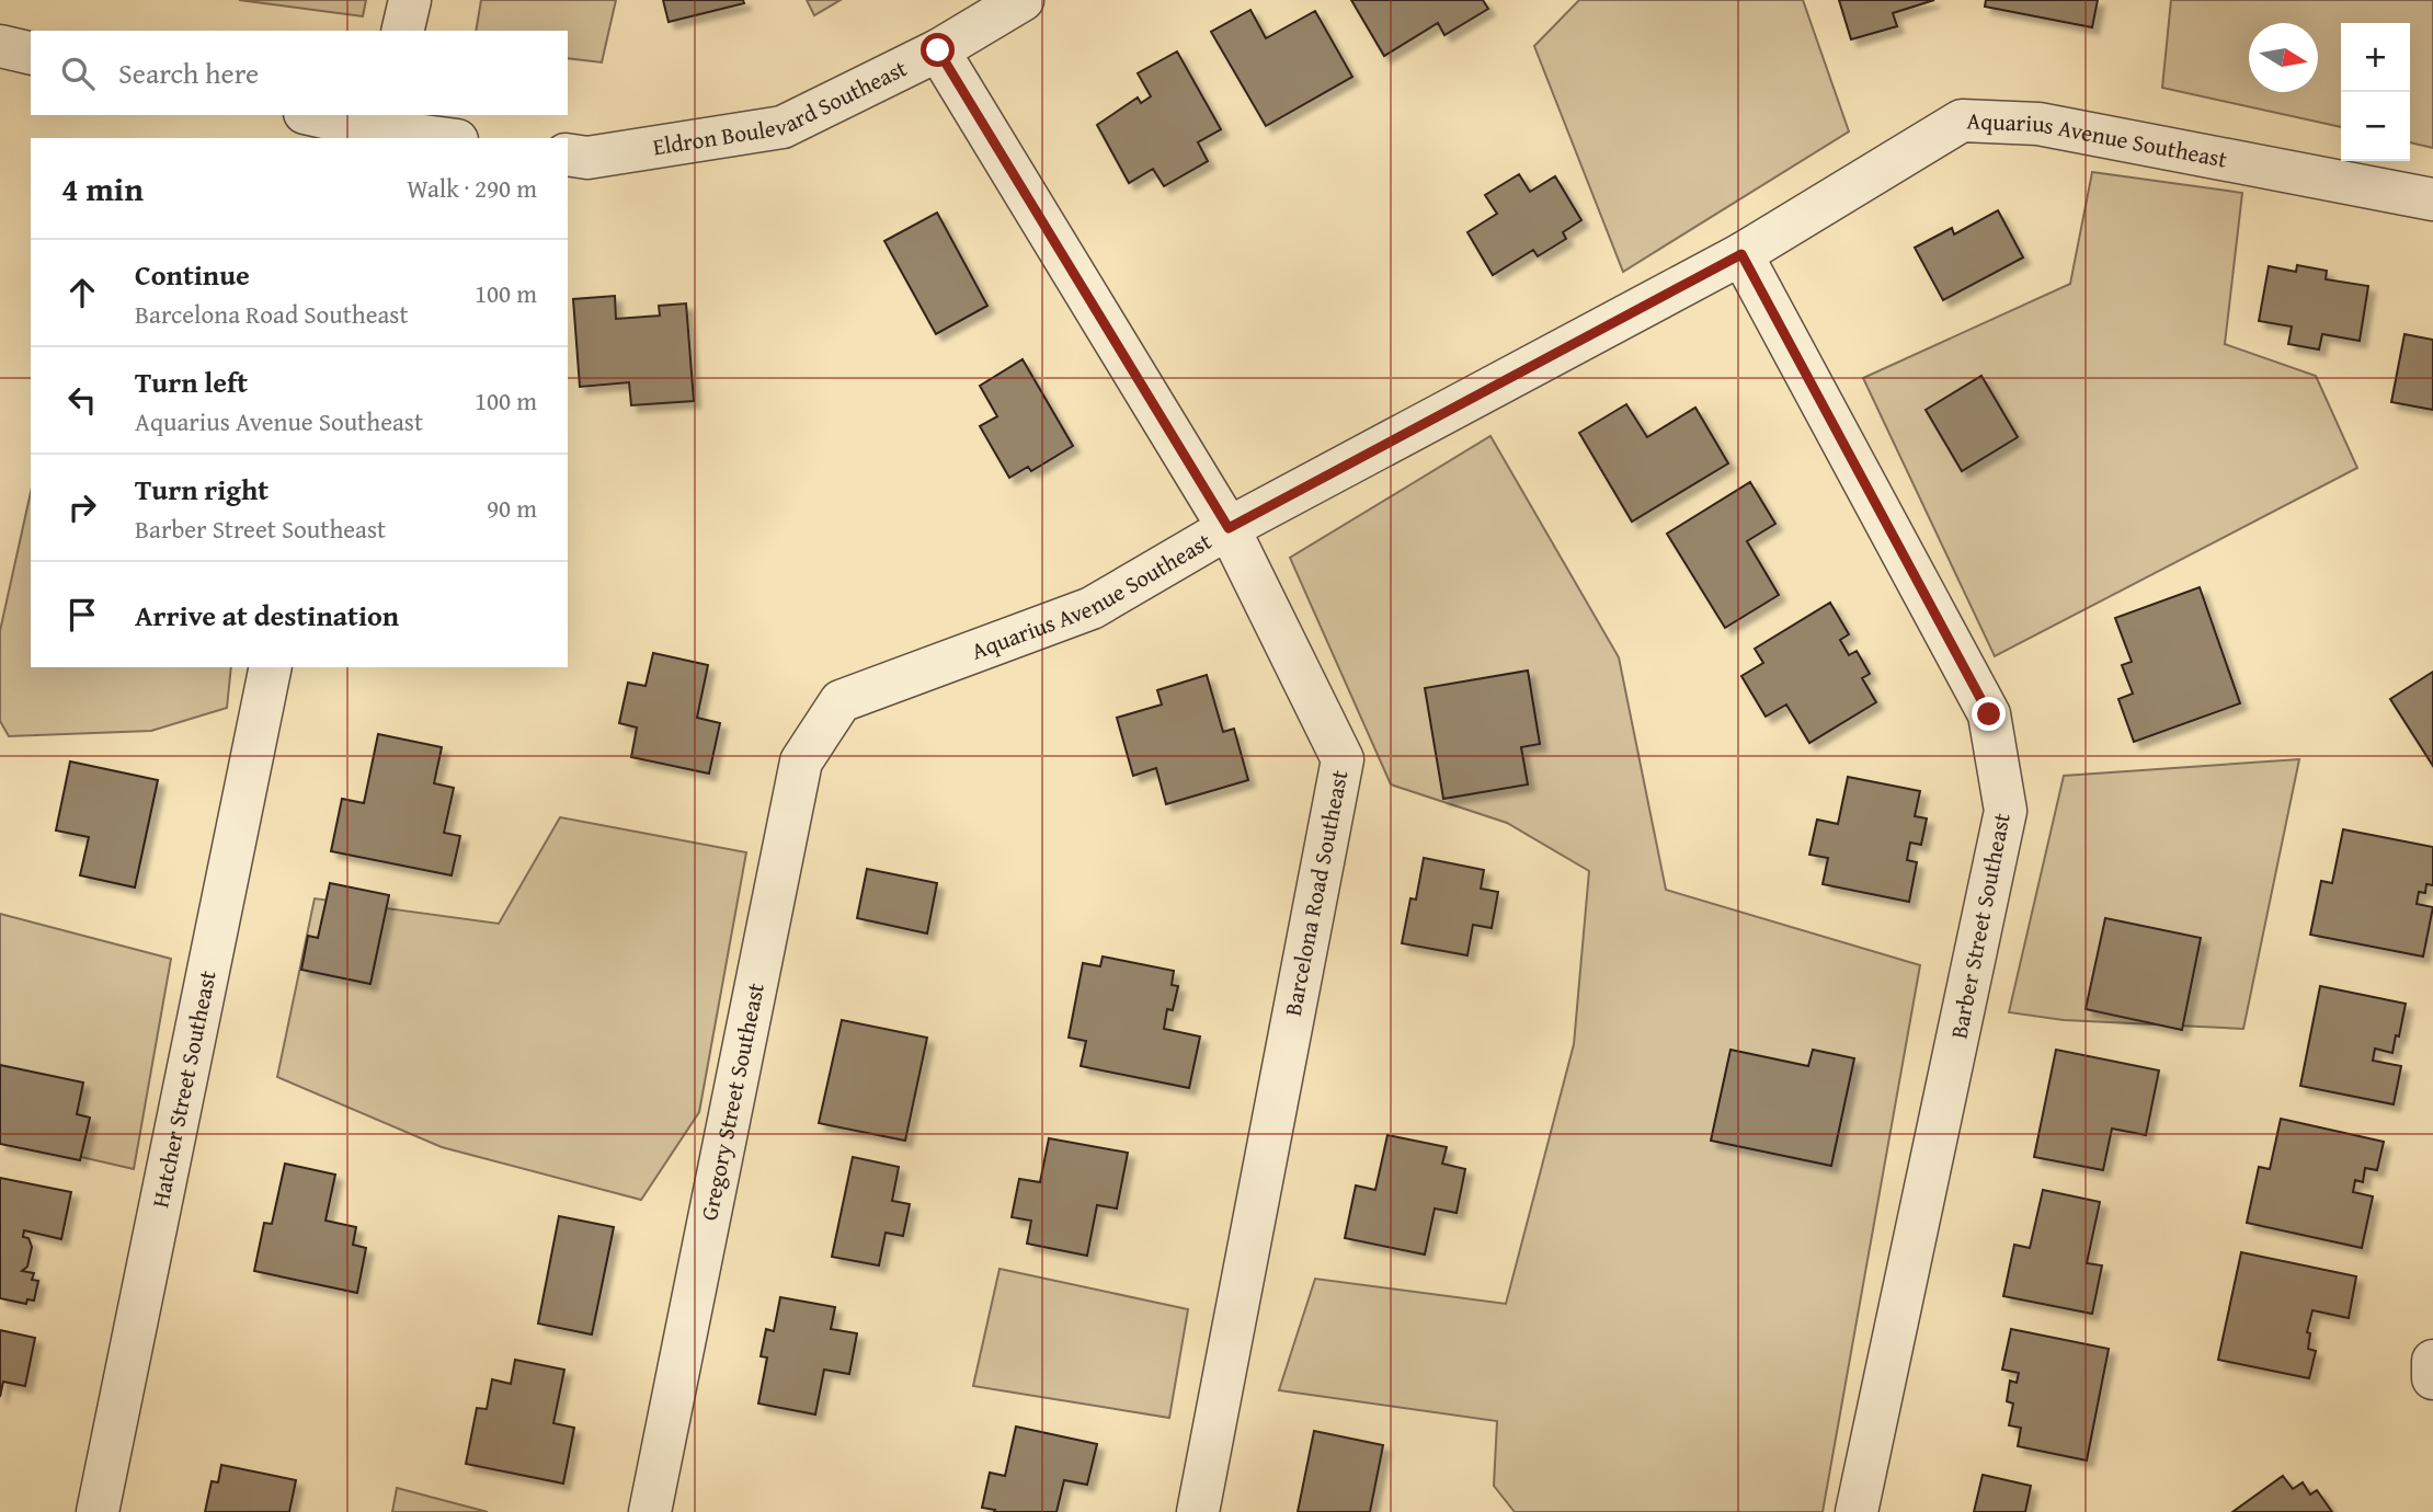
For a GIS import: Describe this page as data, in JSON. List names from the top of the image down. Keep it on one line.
{"streets":{"street":["Eldron Boulevard Southeast","Aquarius Avenue Southeast","Barcelona Road Southeast","Barber Street Southeast","Hatcher Street Southeast","Gregory Street Southeast"]},"crossings":[["Eldron Boulevard Southeast","Barcelona Road Southeast"],["Aquarius Avenue Southeast","Barcelona Road Southeast"],["Aquarius Avenue Southeast","Barber Street Southeast"],["Aquarius Avenue Southeast","Gregory Street Southeast"]],"north":"right","page":{"map_buttons":["+","−"],"search":"Search here","heading":["4 min","Walk · 290 m"],"list":[["Continue","Barcelona Road Southeast","100 m"],["Turn left","Aquarius Avenue Southeast","100 m"],["Turn right","Barber Street Southeast","90 m"],"Arrive at destination"]}}
